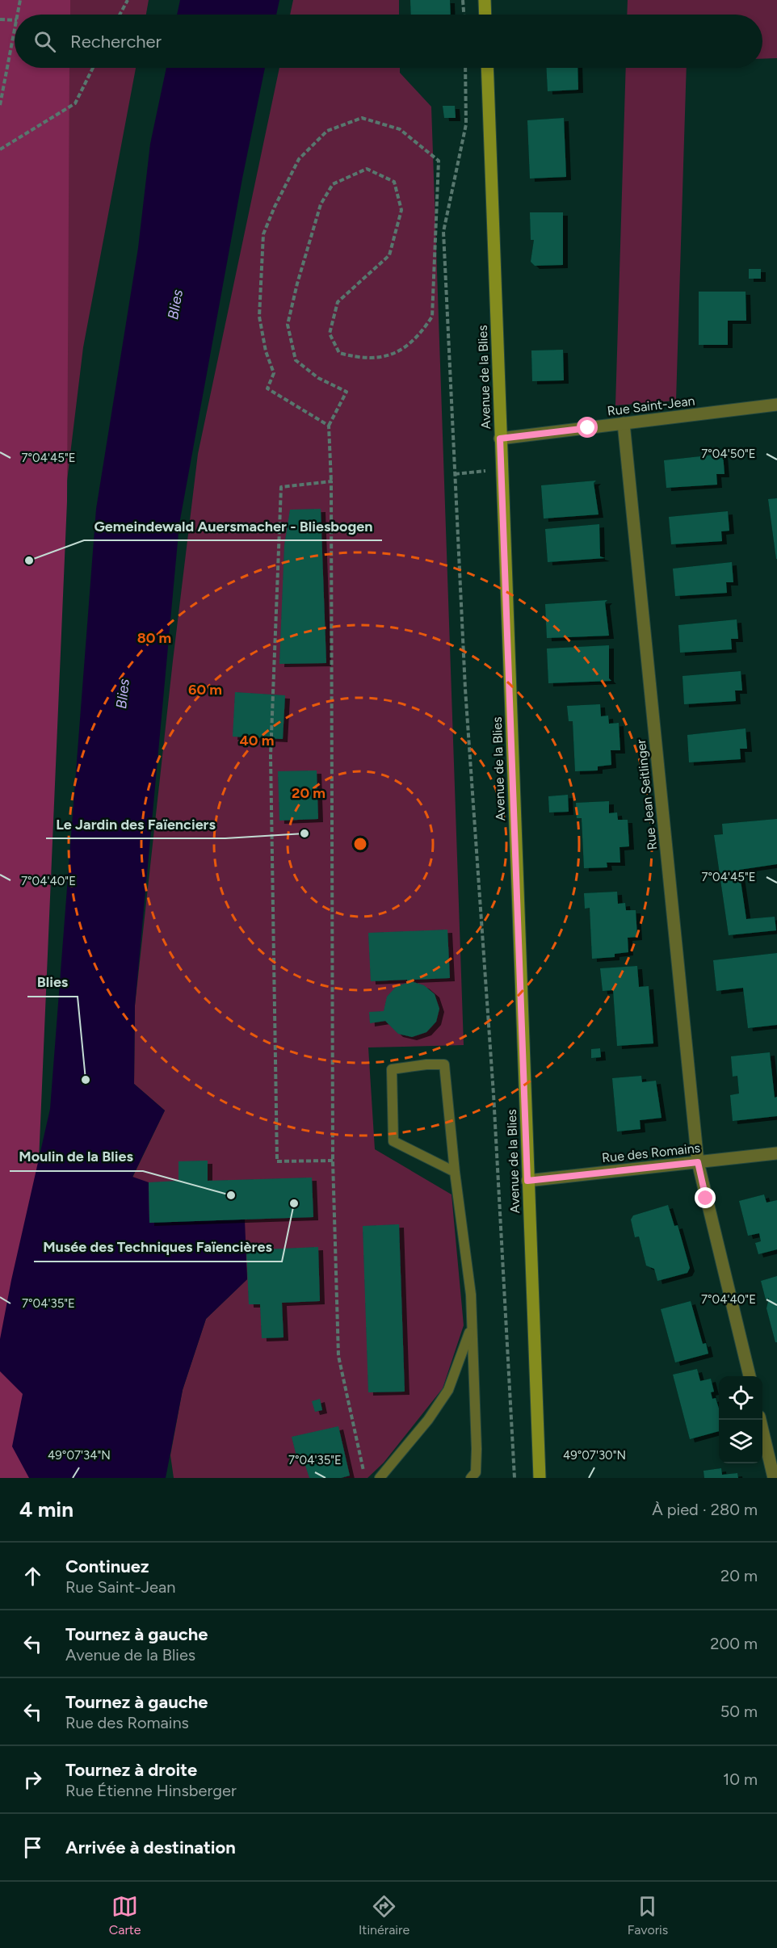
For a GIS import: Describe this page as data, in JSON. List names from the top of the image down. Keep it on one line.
{"streets":{"main road":["Avenue de la Blies"],"street":["Rue Saint-Jean","Rue Jean Seitlinger","Rue des Romains"]},"crossings":[["Avenue de la Blies","Rue Saint-Jean"],["Avenue de la Blies","Rue des Romains"],["Rue Saint-Jean","Rue Jean Seitlinger"],["Rue Jean Seitlinger","Rue des Romains"]],"water":["Blies"],"places":["Gemeindewald Auersmacher - Bliesbogen","Le Jardin des Faïenciers","Blies","Moulin de la Blies","Musée des Techniques Faïencières"],"page":{"search":"Rechercher","heading":["4 min","À pied · 280 m"],"list":[["Continuez","Rue Saint-Jean","20 m"],["Tournez à gauche","Avenue de la Blies","200 m"],["Tournez à gauche","Rue des Romains","50 m"],["Tournez à droite","Rue Étienne Hinsberger","10 m"],"Arrivée à destination"],"nav":["Carte","Itinéraire","Favoris"]},"coordinates":["7°04'50\"E","7°04'45\"E","7°04'40\"E","7°04'35\"E","49°07'34\"N","49°07'30\"N"],"rings":["80 m","60 m","40 m","20 m"]}
